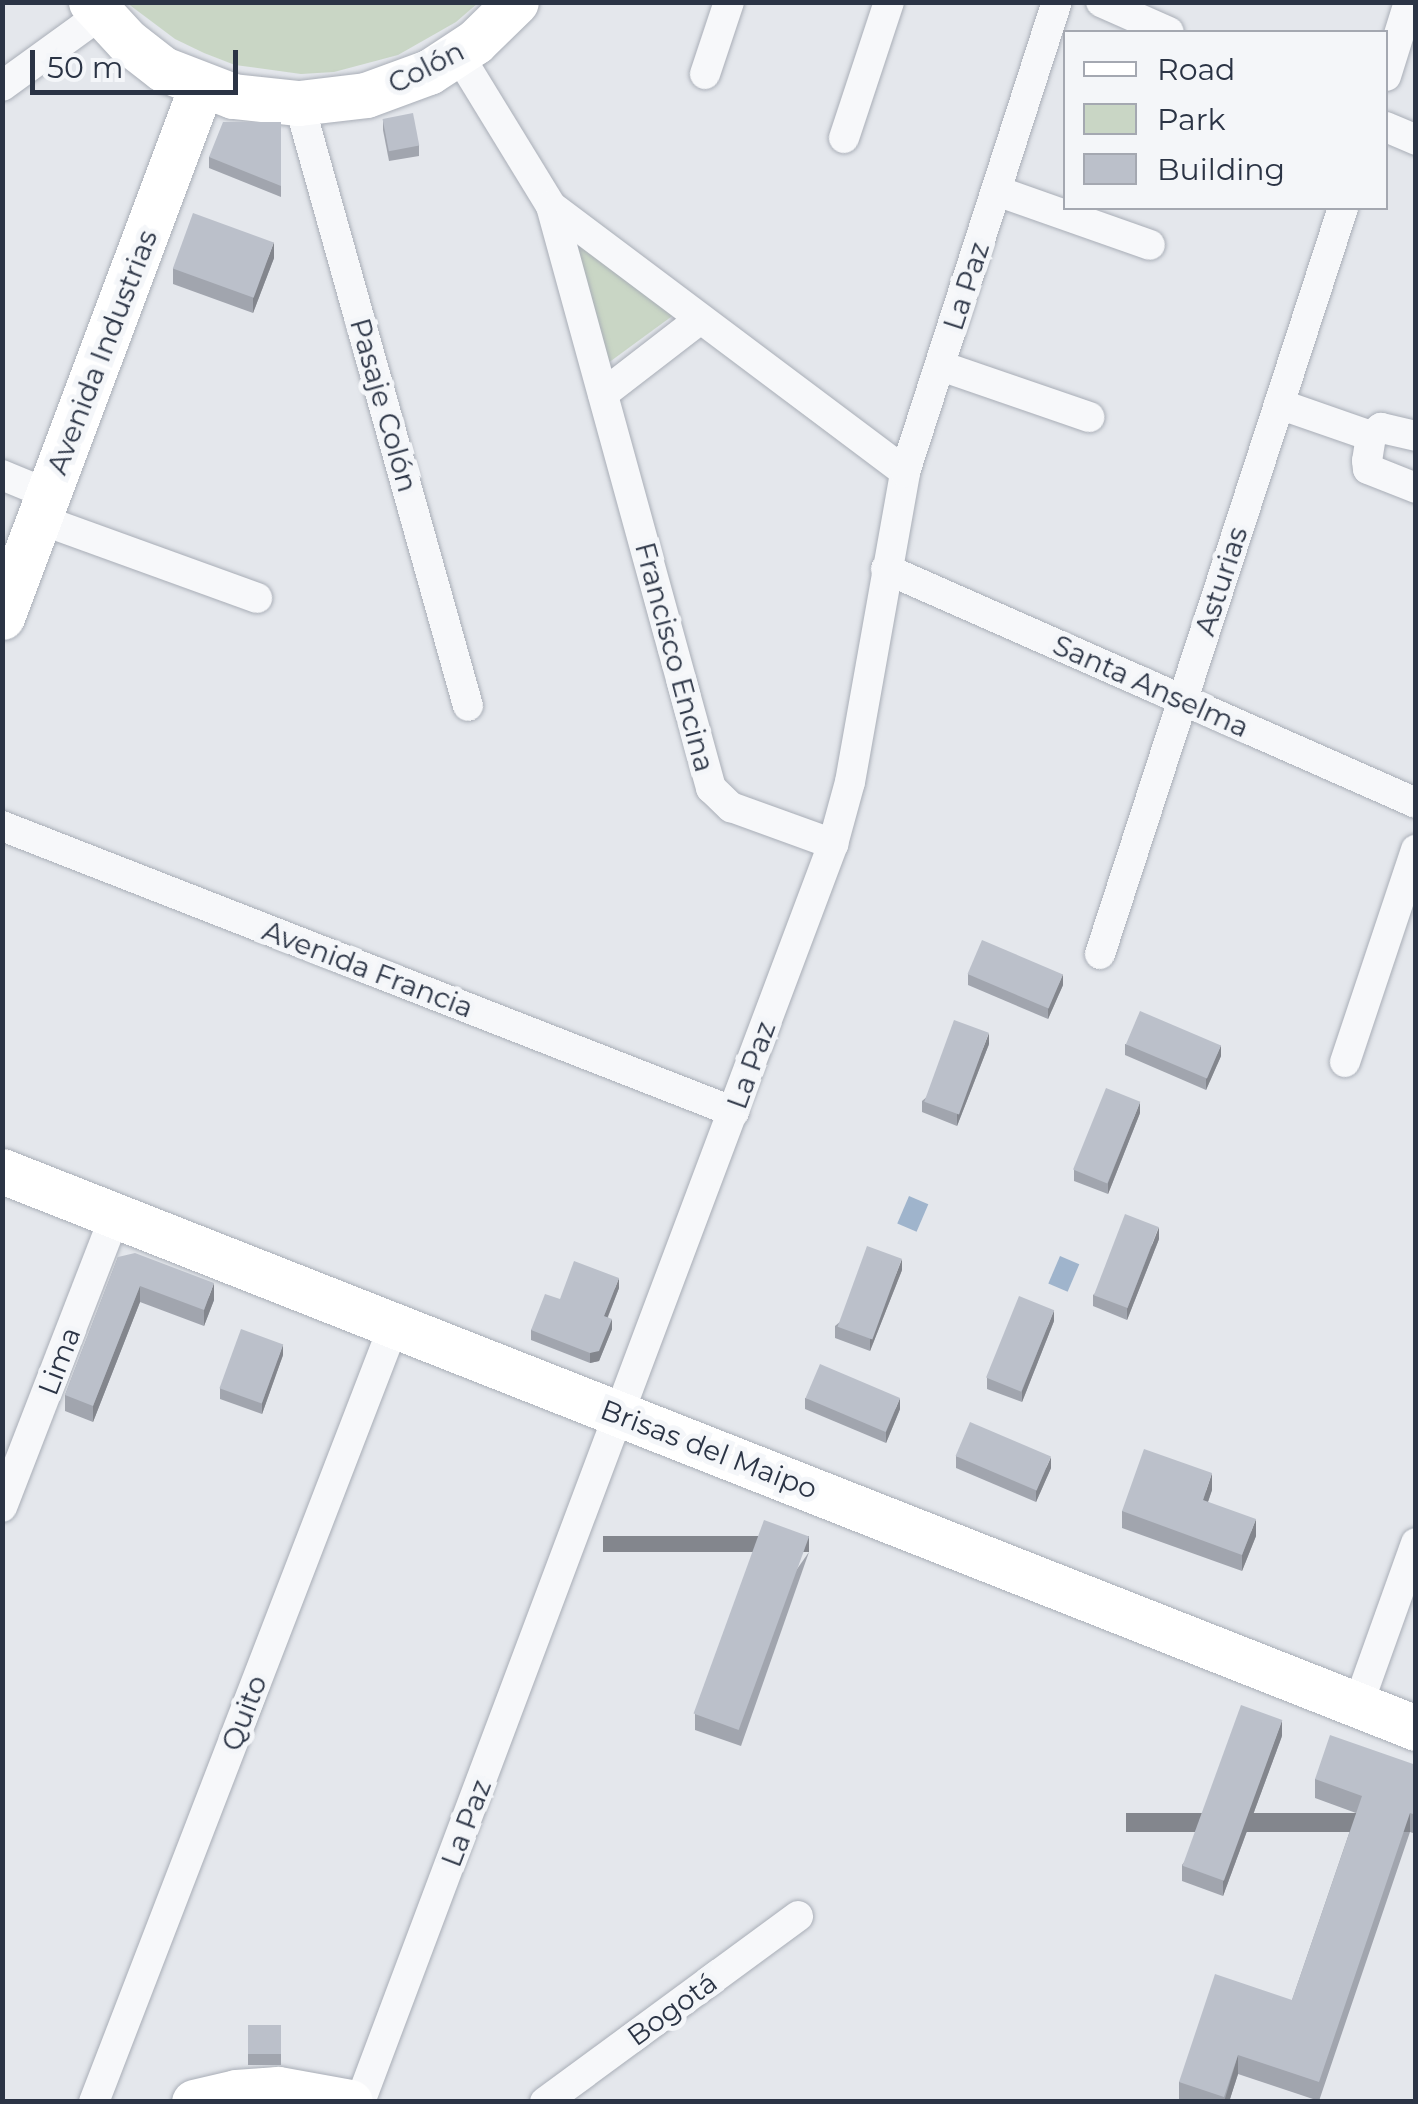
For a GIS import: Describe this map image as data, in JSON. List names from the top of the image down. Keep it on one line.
{"streets":{"street":["Colón","La Paz","Avenida Industrias","Pasaje Colón","Asturias","Francisco Encina","Santa Anselma","Avenida Francia","Lima","Brisas del Maipo","Quito","Bogotá"]},"crossings":[["Colón","Avenida Industrias"],["Colón","Pasaje Colón"],["Colón","Francisco Encina"],["La Paz","Francisco Encina"],["La Paz","Santa Anselma"],["La Paz","Avenida Francia"],["La Paz","Brisas del Maipo"],["Asturias","Santa Anselma"],["Lima","Brisas del Maipo"],["Brisas del Maipo","Quito"]],"legend":["Road","Park","Building"],"scale_bar":"50 m"}
